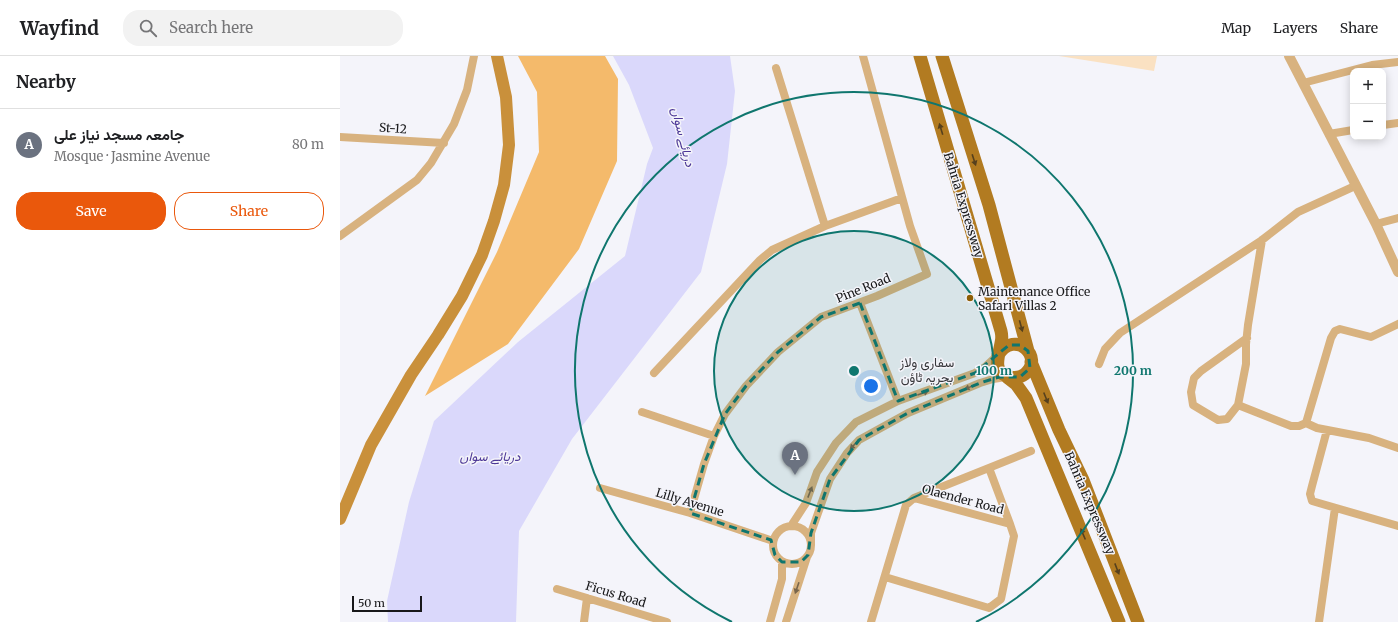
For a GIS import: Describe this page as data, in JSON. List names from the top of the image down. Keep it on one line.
{"streets":{"main road":["Bahria Expressway"],"street":["St-12","Pine Road","Olaender Road","Lilly Avenue","Ficus Road"]},"crossings":[["Pine Road","Lilly Avenue"]],"districts":["سفاری ولاز بحریہ ٹاؤن"],"water":["دریائے سواں"],"places":["Maintenance Office Safari Villas 2"],"scale_bar":"50 m","page":{"header":"Wayfind","search":"Search here","nav":["Map","Layers","Share"],"heading":"Nearby","map_buttons":["+","−"],"list":[{"mark":"A","name":"جامعہ مسجد نیاز علی","note":"Mosque · Jasmine Avenue","value":"80 m"}],"buttons":["Save","Share"],"pins":"A","scale":"50 m"},"rings":["100 m","200 m"]}
